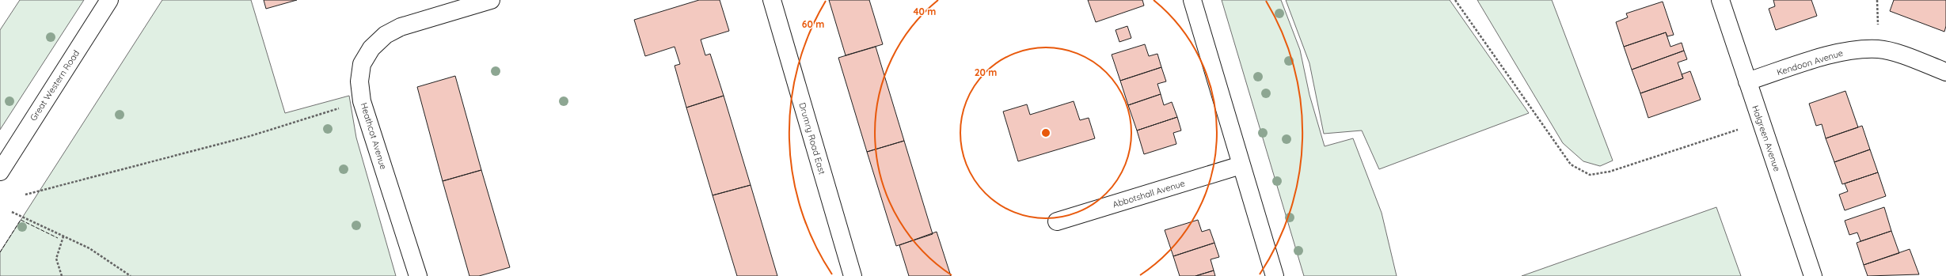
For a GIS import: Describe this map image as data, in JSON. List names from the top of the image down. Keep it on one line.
{"streets":{"street":["Kendoon Avenue","Great Western Road","Heathcot Avenue","Drumry Road East","Halgreen Avenue","Abbotshall Avenue"]},"crossings":[["Kendoon Avenue","Halgreen Avenue"]],"rings":["40 m","60 m","20 m"]}
